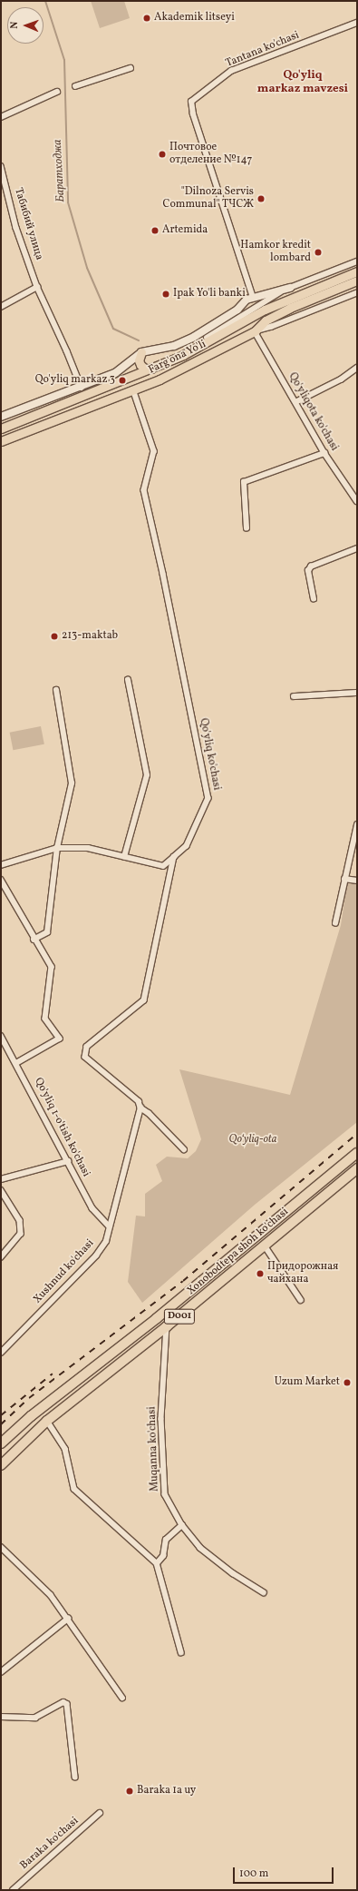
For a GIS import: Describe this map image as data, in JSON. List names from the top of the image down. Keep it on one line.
{"streets":{"highway":["Xonobodtepa shoh ko'chasi","D001"],"main road":["Farg'ona Yo'li"],"street":["Tantana ko'chasi","Табибий улица","Qo'yliqota ko'chasi","Qo'yliq ko'chasi","Qo'yliq 1-o'tish ko'chasi","Xushnud ko'chasi","Muqanna ko'chasi","Baraka ko'chasi"]},"crossings":[["Farg'ona Yo'li","Qo'yliqota ko'chasi"],["Farg'ona Yo'li","Qo'yliq ko'chasi"],["Qo'yliq 1-o'tish ko'chasi","Xushnud ko'chasi"],["Xonobodtepa shoh ko'chasi","Muqanna ko'chasi"]],"districts":["Qo'yliq markaz mavzesi"],"water":["Баратходжа"],"parks":["Qo‘yliq-ota"],"places":["Akademik litseyi","Почтовое отделение №147","\"Dilnoza Servis Communal\" ТЧСЖ","Artemida","Hamkor kredit lombard","Ipak Yo'li banki","Qo'yliq markaz 3","213-maktab","Придорожная чайхана","Uzum Market","Baraka 1a uy"],"scale_bar":"100 m","north":"left"}
